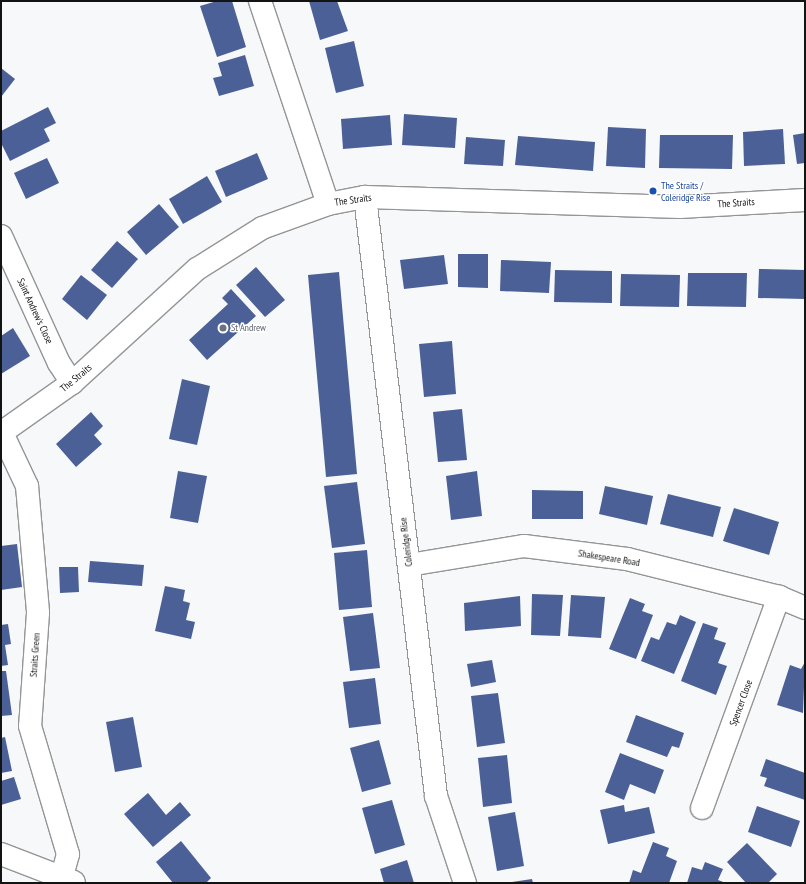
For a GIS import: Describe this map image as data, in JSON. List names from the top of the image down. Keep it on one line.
{"streets":{"street":["The Straits","Saint Andrew's Close","Coleridge Rise","Shakespeare Road","Straits Green","Spencer Close"]},"crossings":[["The Straits","Saint Andrew's Close"],["The Straits","Coleridge Rise"],["The Straits","Straits Green"],["Coleridge Rise","Shakespeare Road"],["Shakespeare Road","Spencer Close"]],"places":["The Straits / Coleridge Rise","St Andrew"]}
